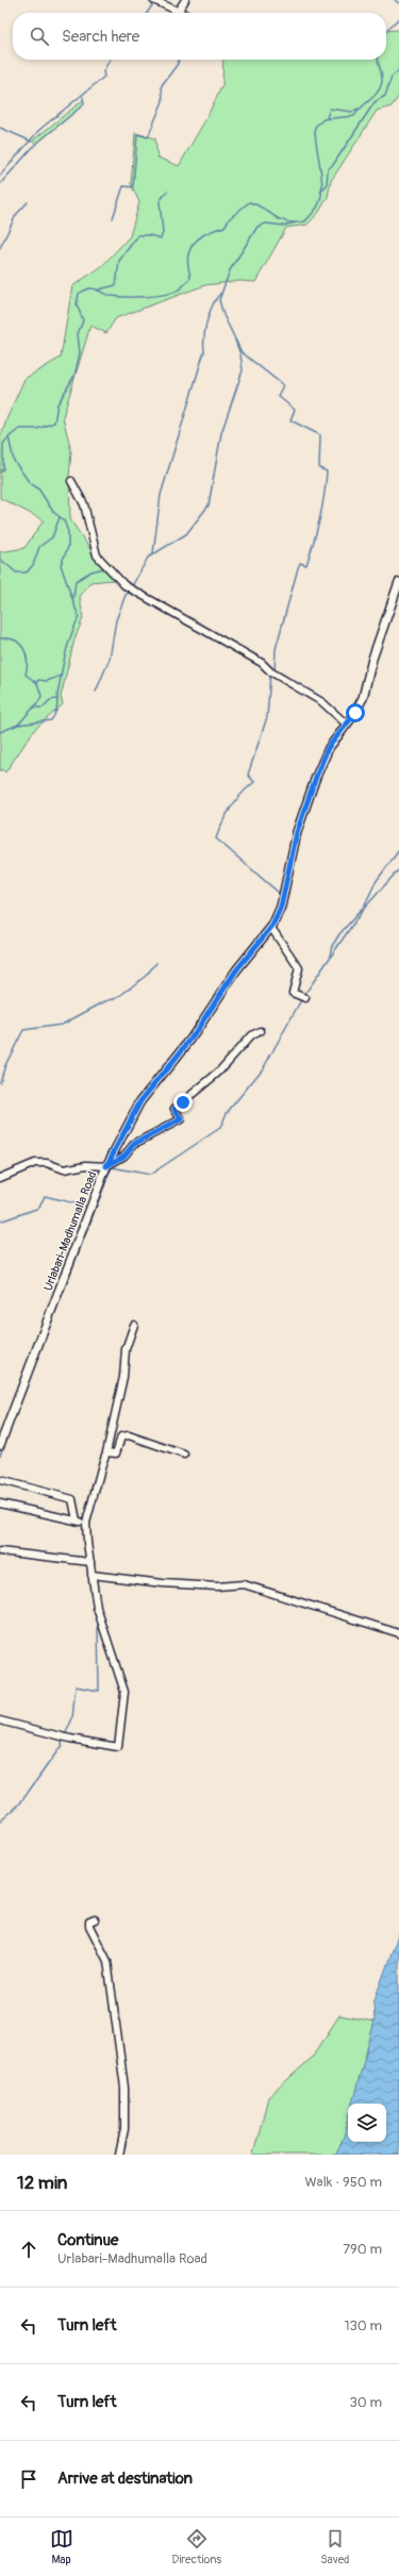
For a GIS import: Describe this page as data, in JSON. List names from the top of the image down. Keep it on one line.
{"streets":{"main road":["Urlabari-Madhumalla Road"]},"page":{"search":"Search here","heading":["12 min","Walk · 950 m"],"list":[["Continue","Urlabari-Madhumalla Road","790 m"],["Turn left","130 m"],["Turn left","30 m"],"Arrive at destination"],"nav":["Map","Directions","Saved"]}}
